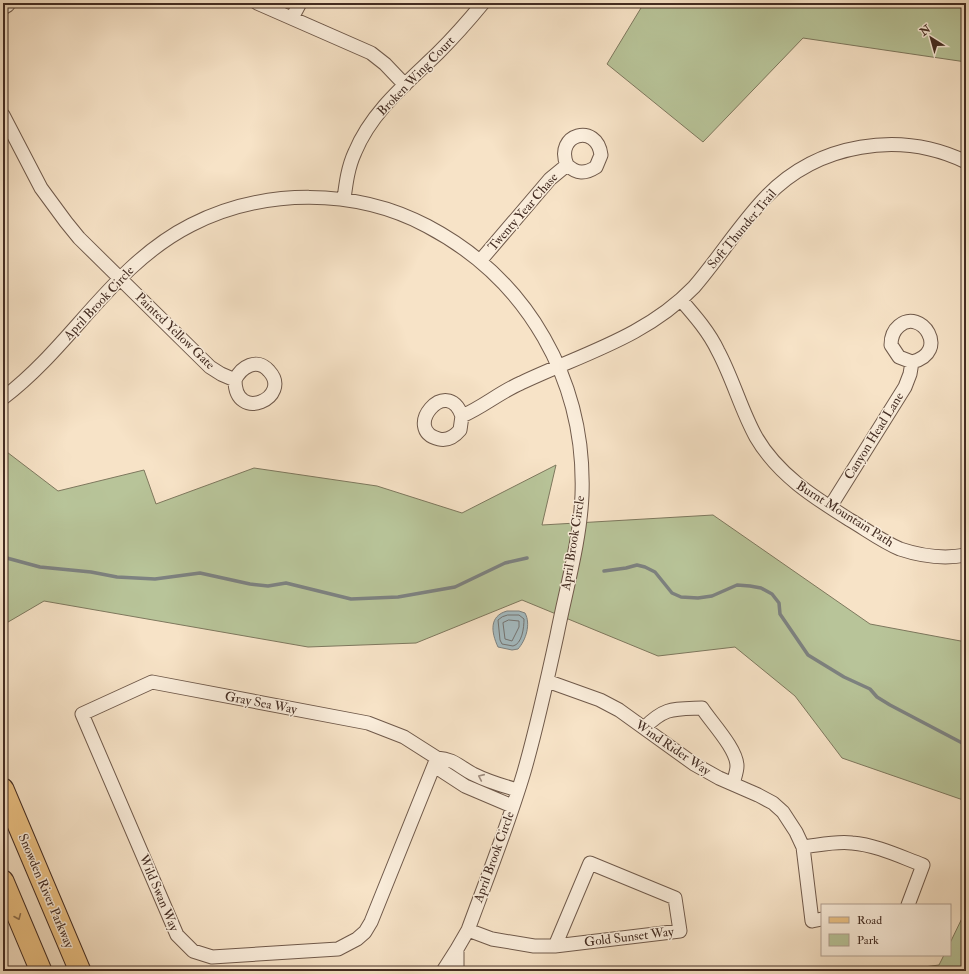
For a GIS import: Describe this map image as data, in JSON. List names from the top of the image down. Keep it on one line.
{"streets":{"main road":["Snowden River Parkway"],"street":["Broken Wing Court","Twenty Year Chase","Soft Thunder Trail","April Brook Circle","Painted Yellow Gate","Canyon Head Lane","Burnt Mountain Path","Gray Sea Way","Wind Rider Way","Wild Swan Way","Gold Sunset Way"]},"crossings":[["Broken Wing Court","April Brook Circle"],["Twenty Year Chase","April Brook Circle"],["Soft Thunder Trail","April Brook Circle"],["Soft Thunder Trail","Burnt Mountain Path"],["April Brook Circle","Painted Yellow Gate"],["April Brook Circle","Gray Sea Way"],["April Brook Circle","Wind Rider Way"],["April Brook Circle","Gold Sunset Way"],["Canyon Head Lane","Burnt Mountain Path"],["Gray Sea Way","Wild Swan Way"]],"legend":["Road","Park"],"north":"top left"}
